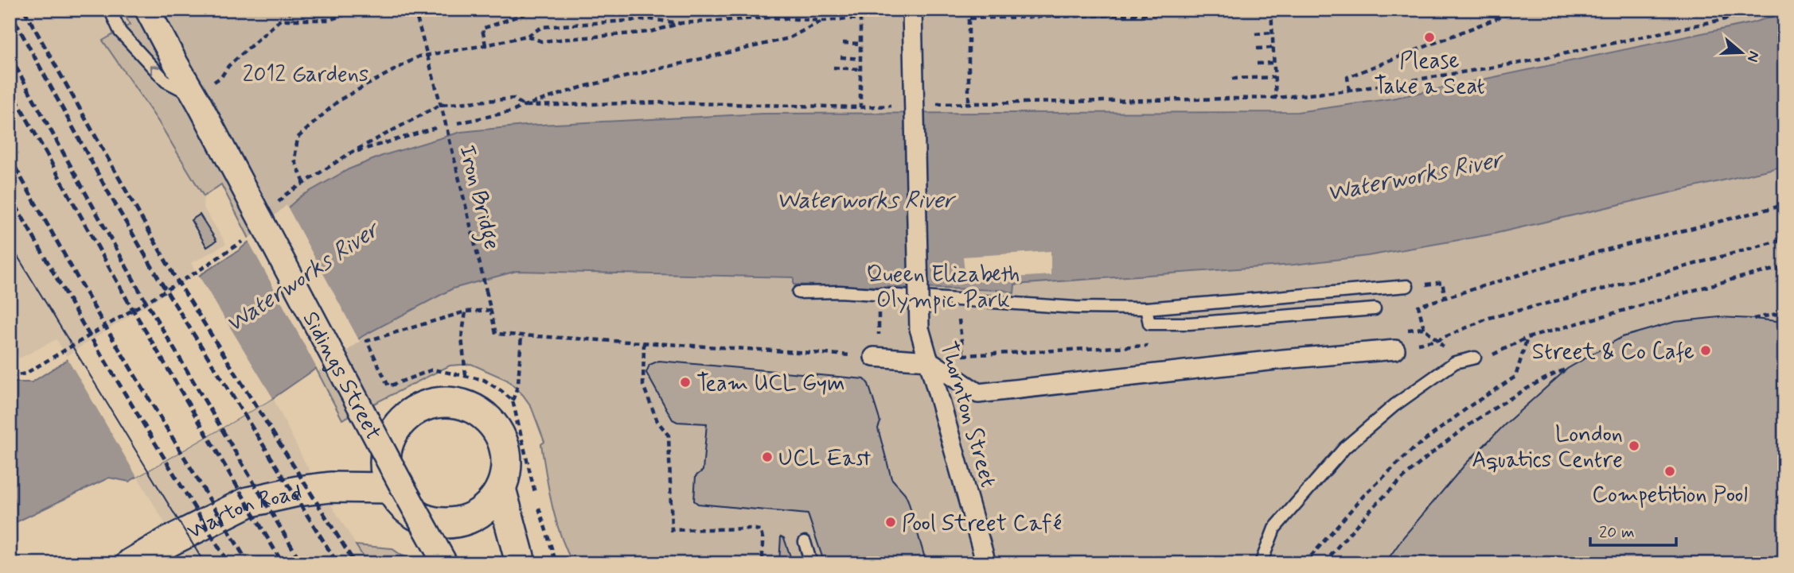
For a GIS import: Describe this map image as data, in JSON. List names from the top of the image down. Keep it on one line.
{"streets":{"street":["Sidings Street","Thornton Street","Warton Road"],"path":["Iron Bridge"]},"water":["Waterworks River"],"parks":["2012 Gardens","Queen Elizabeth Olympic Park"],"places":["Please Take a Seat","Street & Co Cafe","Team UCL Gym","London Aquatics Centre","UCL East","Competition Pool","Pool Street Café"],"scale_bar":"20 m","north":"right"}
